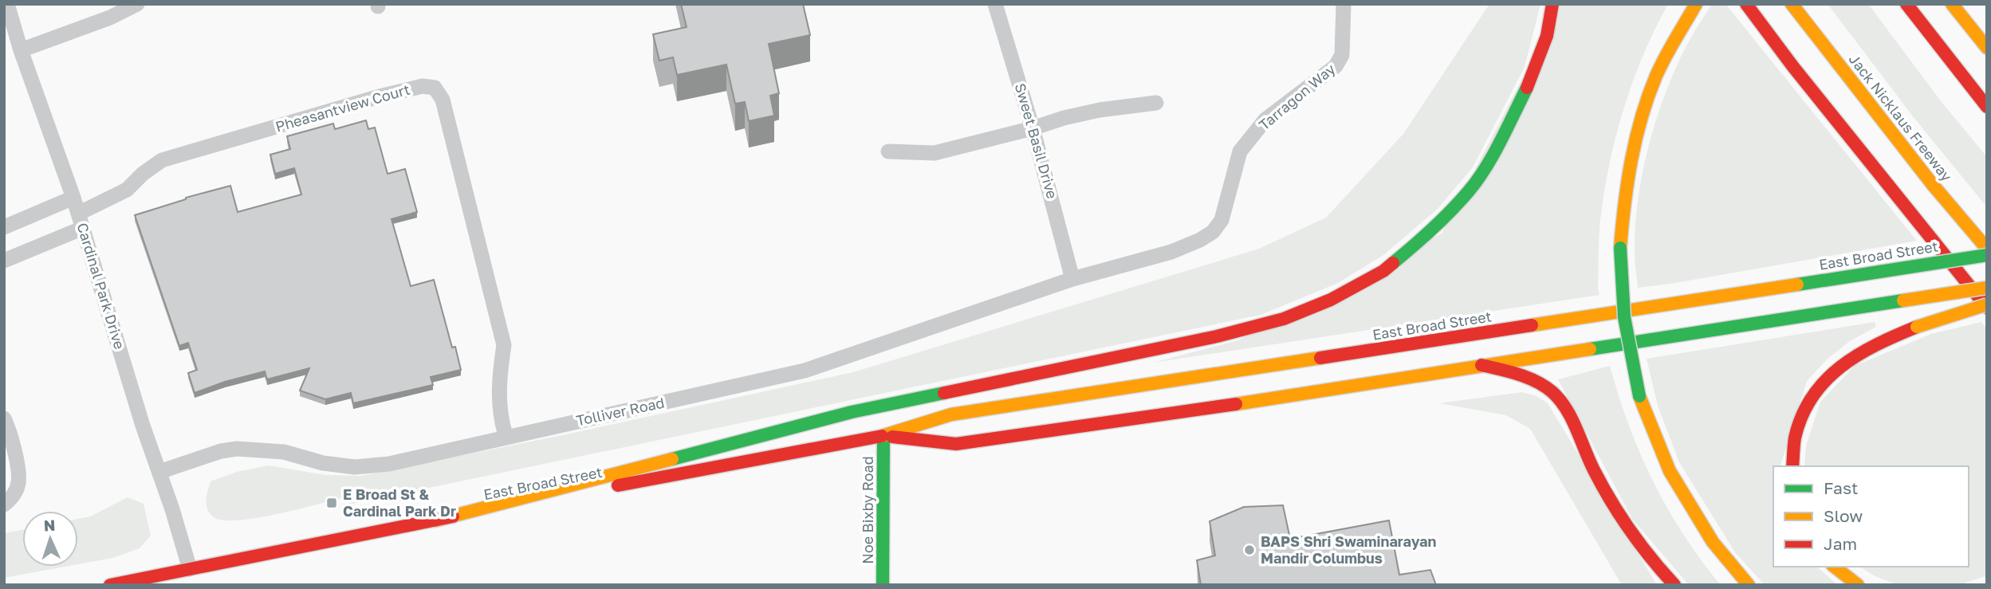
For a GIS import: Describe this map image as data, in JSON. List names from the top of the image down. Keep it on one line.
{"streets":{"main road":["Jack Nicklaus Freeway","East Broad Street","Noe Bixby Road"],"street":["Tarragon Way","Pheasantview Court","Sweet Basil Drive","Cardinal Park Drive","Tolliver Road"]},"crossings":[["Tarragon Way","Sweet Basil Drive"],["Tarragon Way","Tolliver Road"],["Pheasantview Court","Cardinal Park Drive"],["Pheasantview Court","Tolliver Road"],["Sweet Basil Drive","Tolliver Road"],["East Broad Street","Cardinal Park Drive"],["East Broad Street","Noe Bixby Road"],["Cardinal Park Drive","Tolliver Road"]],"places":{"transit":["E Broad St & Cardinal Park Dr"],"other":["BAPS Shri Swaminarayan Mandir Columbus"]},"legend":["Fast","Slow","Jam"],"north":"top"}
